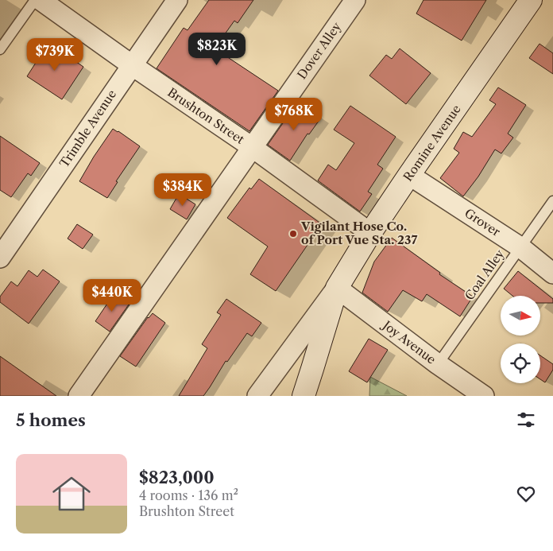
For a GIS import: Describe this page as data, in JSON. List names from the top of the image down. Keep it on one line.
{"streets":{"street":["Dover Alley","Brushton Street","Trimble Avenue","Romine Avenue","Grover","Joy Avenue"],"lane":["Coal Alley"]},"crossings":[["Dover Alley","Brushton Street"],["Brushton Street","Trimble Avenue"],["Brushton Street","Romine Avenue"],["Romine Avenue","Grover"],["Romine Avenue","Joy Avenue"],["Grover","Coal Alley"],["Coal Alley","Joy Avenue"]],"places":["Vigilant Hose Co. of Port Vue Sta. 237"],"north":"right","page":{"price":["$823K","$739K","$768K","$384K","$440K"],"heading":"5 homes","list":[{"name":"$823,000","note":"4 rooms · 136 m² · Brushton Street"}]}}
